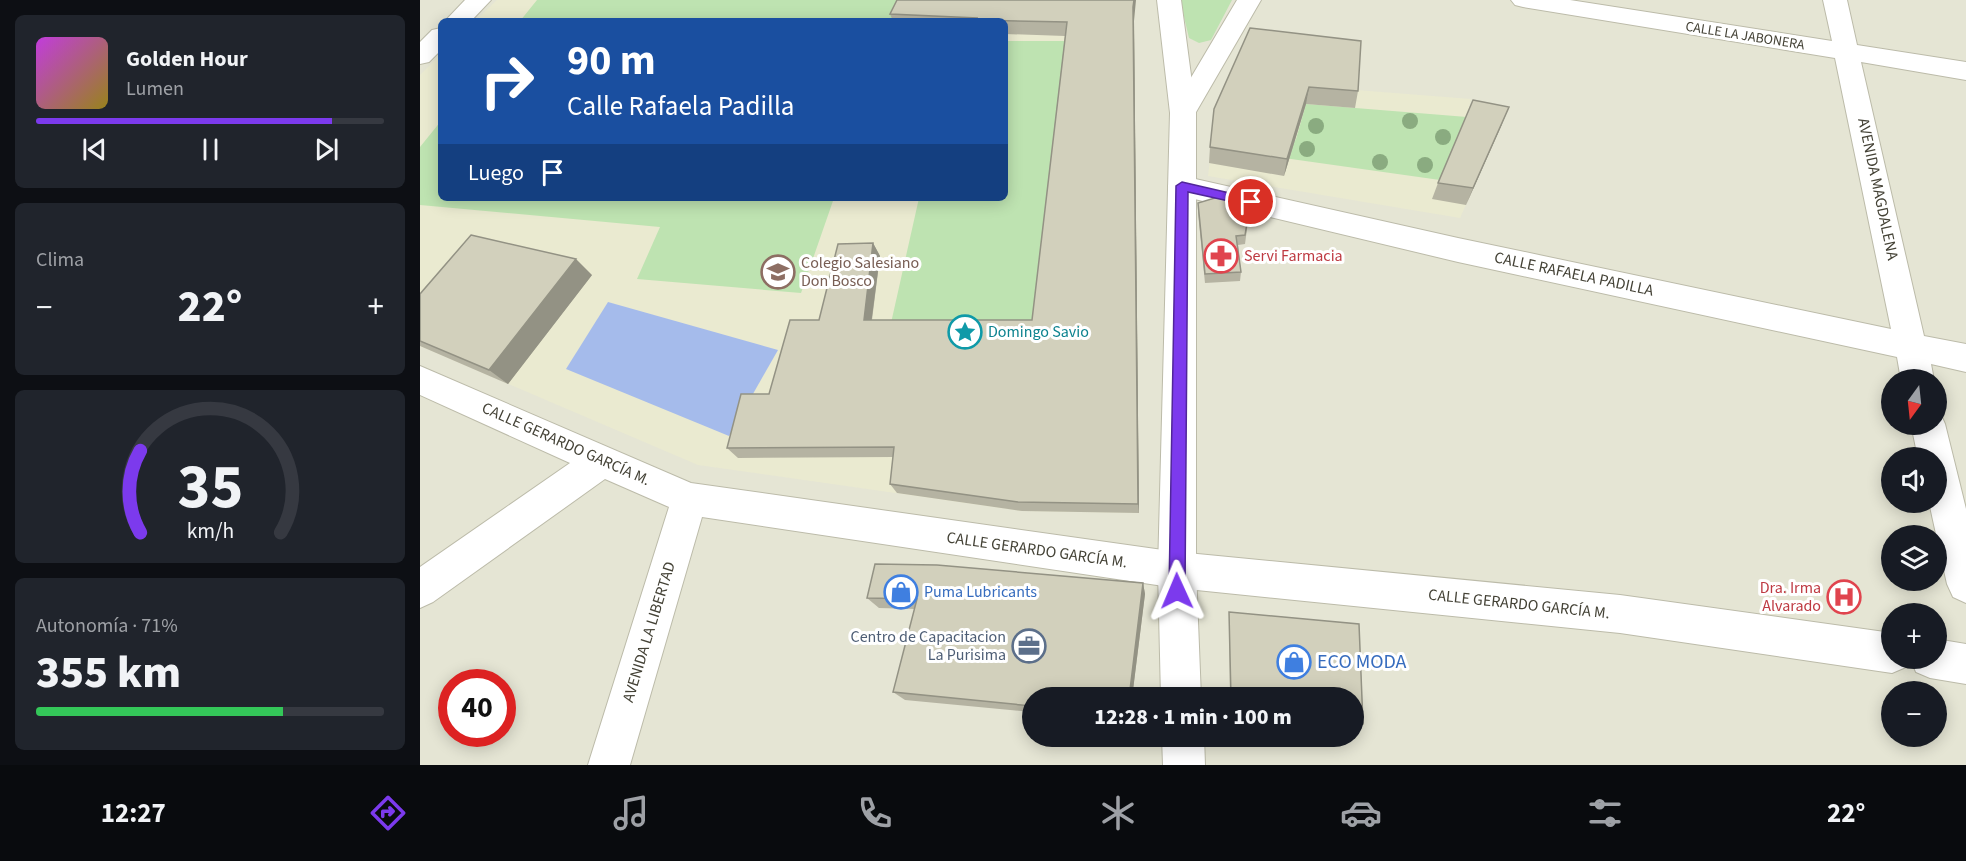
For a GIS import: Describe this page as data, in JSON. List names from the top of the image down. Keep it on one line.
{"streets":{"street":["CALLE LA JABONERA","AVENIDA MAGDALENA","CALLE RAFAELA PADILLA","CALLE GERARDO GARCÍA M.","AVENIDA LA LIBERTAD"]},"crossings":[["CALLE LA JABONERA","AVENIDA MAGDALENA"],["AVENIDA MAGDALENA","CALLE RAFAELA PADILLA"],["CALLE GERARDO GARCÍA M.","AVENIDA LA LIBERTAD"]],"places":{"pharmacy":["Servi Farmacia"],"school or university":["Colegio Salesiano Don Bosco"],"place":["Domingo Savio"],"shop":["Puma Lubricants","ECO MODA"],"hospital":["Dra. Irma Alvarado"],"office":["Centro de Capacitacion La Purisima"]},"north":"bottom","page":{"turn":["90 m","Calle Rafaela Padilla"],"song":["Golden Hour","Lumen"],"then":"Luego","tile":["Clima",["Autonomía · 71%","355 km"]],"heat":["−","22°","+"],"map_buttons":["+","−"],"limit":"40","trip":"12:28 · 1 min · 100 m","tabs":["12:27","22°"],"gauge":["35","km/h"]}}
